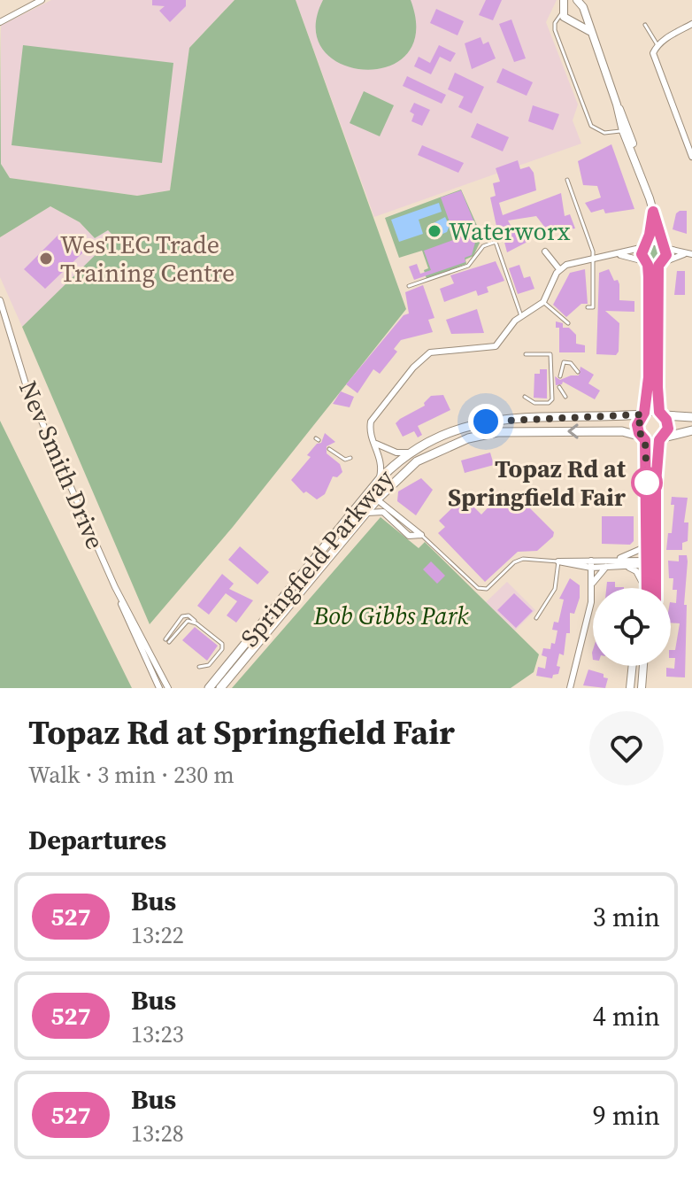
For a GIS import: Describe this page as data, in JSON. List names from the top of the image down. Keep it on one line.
{"streets":{"main road":["Springfield Parkway"],"street":["Nev Smith Drive"]},"parks":["Bob Gibbs Park"],"places":["Waterworx","WesTEC Trade Training Centre","Topaz Rd at Springfield Fair"],"lines":["bus line 527"],"page":{"heading":[["Topaz Rd at Springfield Fair","Walk · 3 min · 230 m"],"Departures"],"list":[{"mark":"527","name":"Bus","note":"13:22","value":"3 min"},{"mark":"527","name":"Bus","note":"13:23","value":"4 min"},{"mark":"527","name":"Bus","note":"13:28","value":"9 min"}]}}
